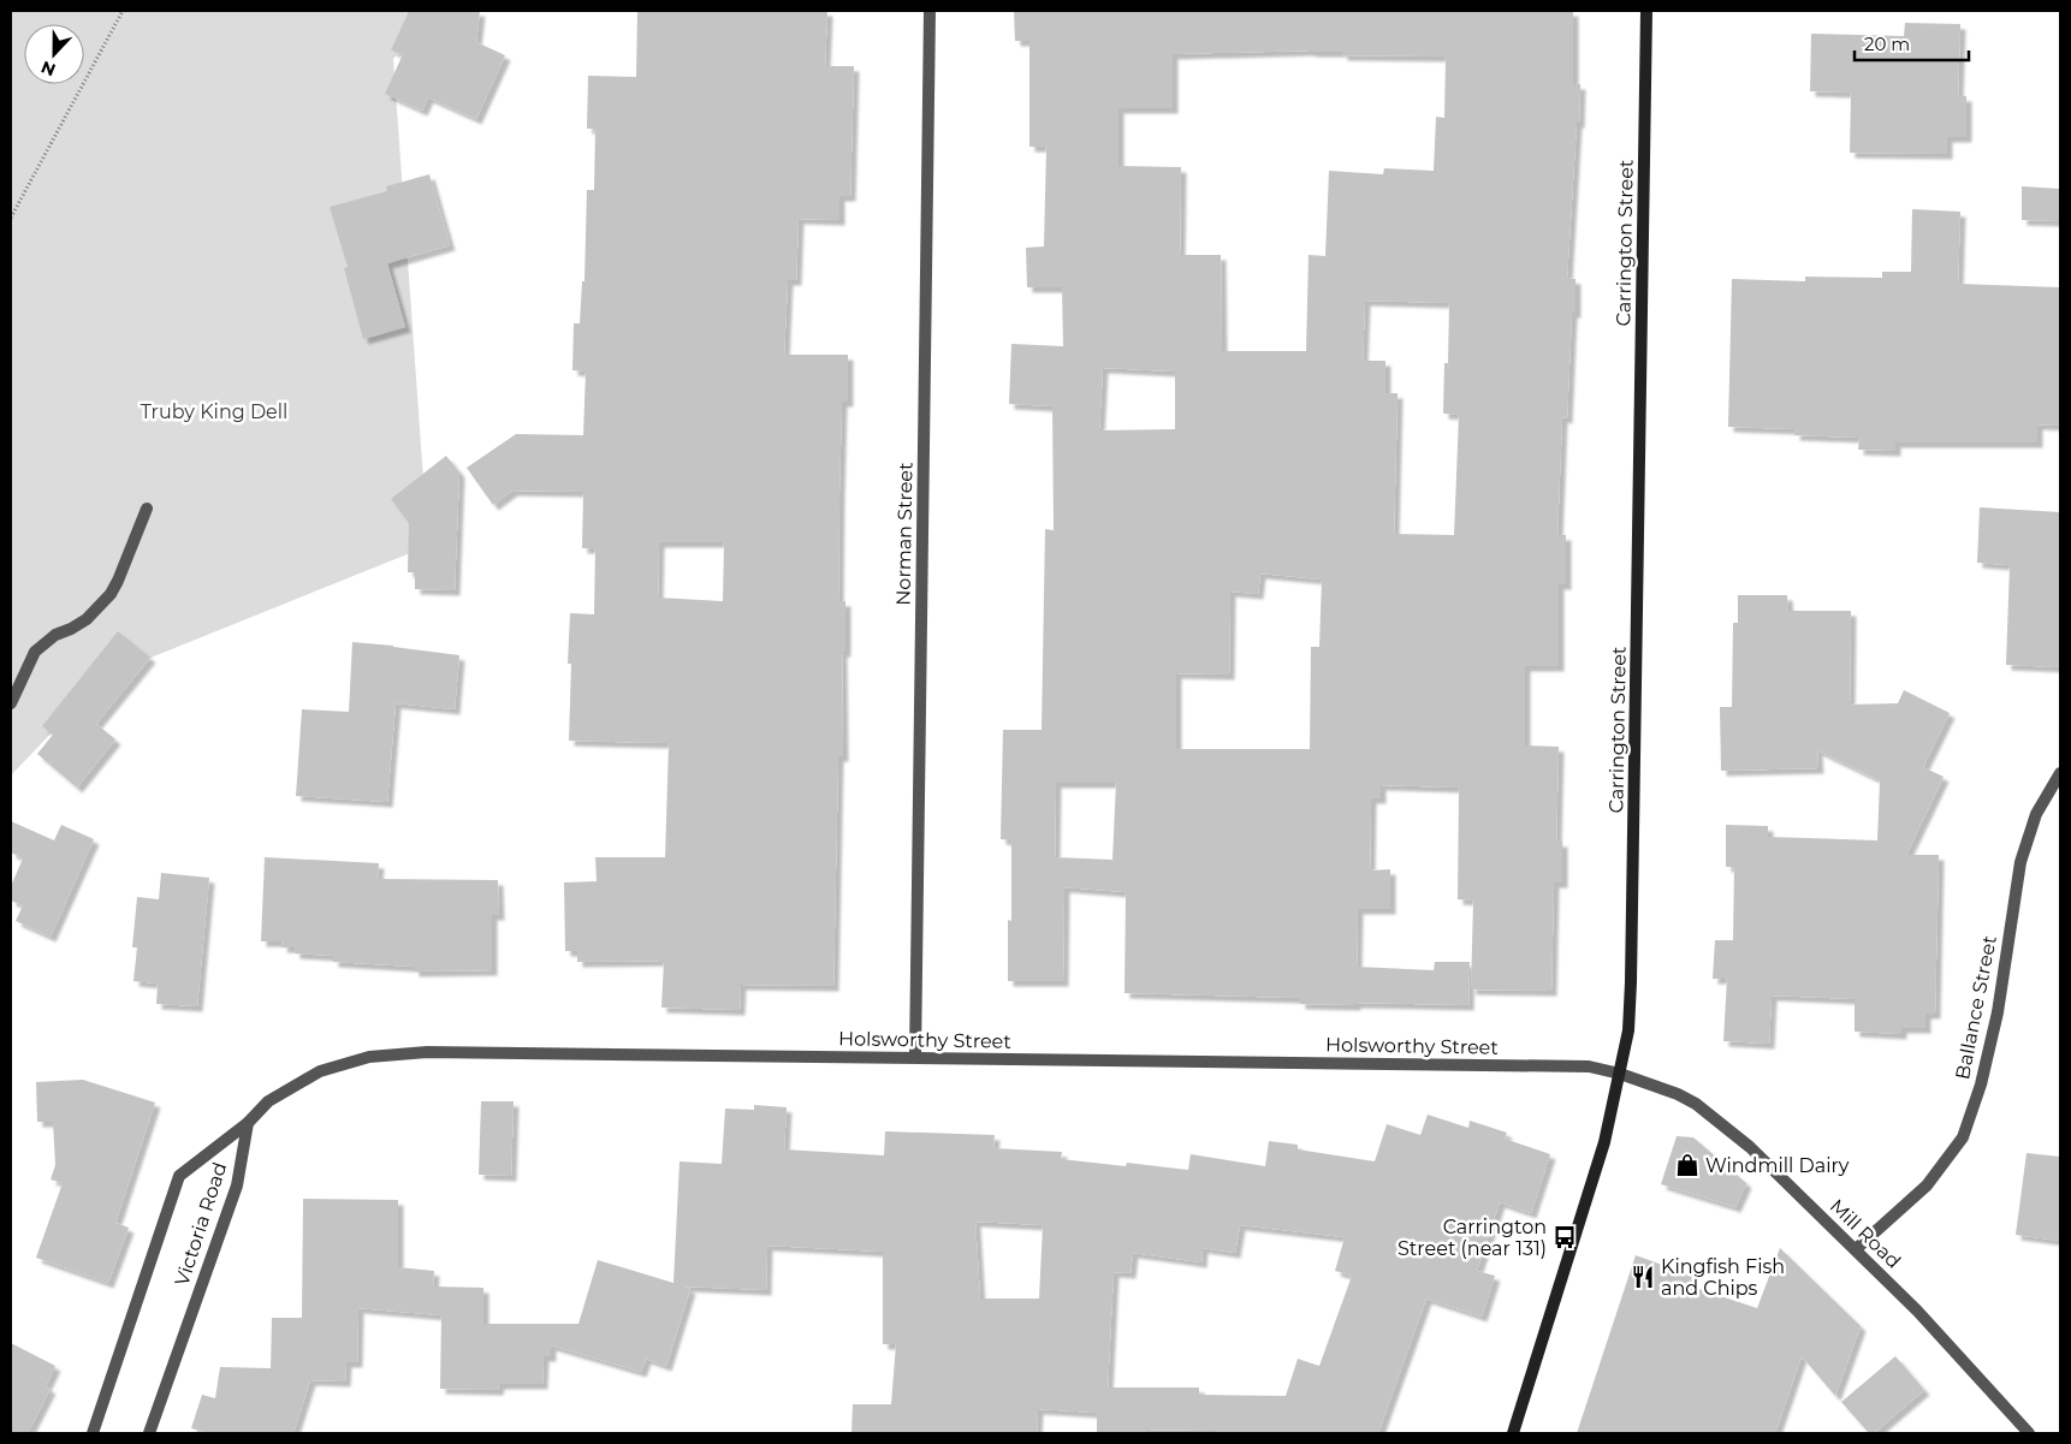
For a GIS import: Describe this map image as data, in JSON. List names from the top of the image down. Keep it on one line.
{"streets":{"main road":["Carrington Street"],"street":["Norman Street","Ballance Street","Holsworthy Street","Victoria Road","Mill Road"]},"crossings":[["Carrington Street","Holsworthy Street"],["Carrington Street","Mill Road"],["Norman Street","Holsworthy Street"],["Ballance Street","Mill Road"],["Holsworthy Street","Victoria Road"],["Holsworthy Street","Mill Road"]],"parks":["Truby King Dell"],"places":{"shop":["Windmill Dairy"],"bus stop":["Carrington Street (near 131)"],"restaurant":["Kingfish Fish and Chips"]},"scale_bar":"20 m","north":"bottom"}
